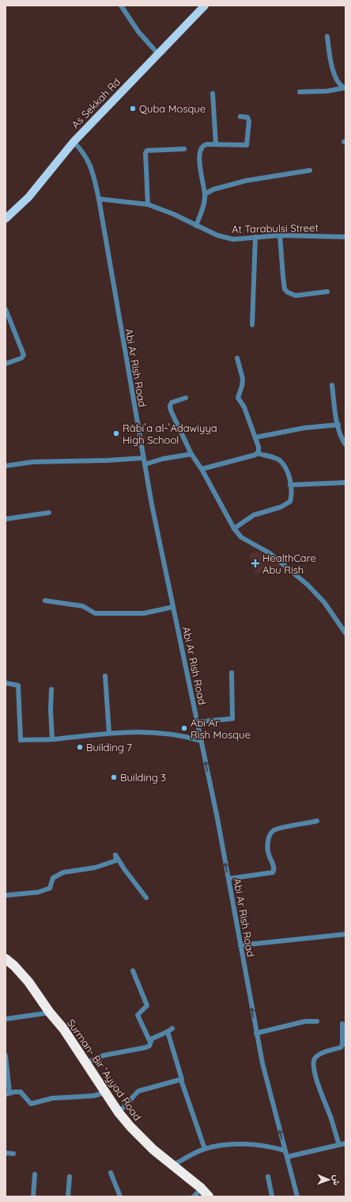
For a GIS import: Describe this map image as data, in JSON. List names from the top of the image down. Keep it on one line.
{"streets":{"highway":["Surman- Bir ‘Ayyad Road"],"main road":["As Sekkah Rd"],"street":["At Tarabulsi Street","Abi Ar Rish Road"]},"crossings":[["As Sekkah Rd","Abi Ar Rish Road"],["At Tarabulsi Street","Abi Ar Rish Road"]],"places":{"other":["Quba Mosque","Rābiʿa al-ʿAdawiyya High School","Abi Ar Rish Mosque","Building 7","Building 3"],"health":["HealthCare Abu Rish"]},"north":"right"}
